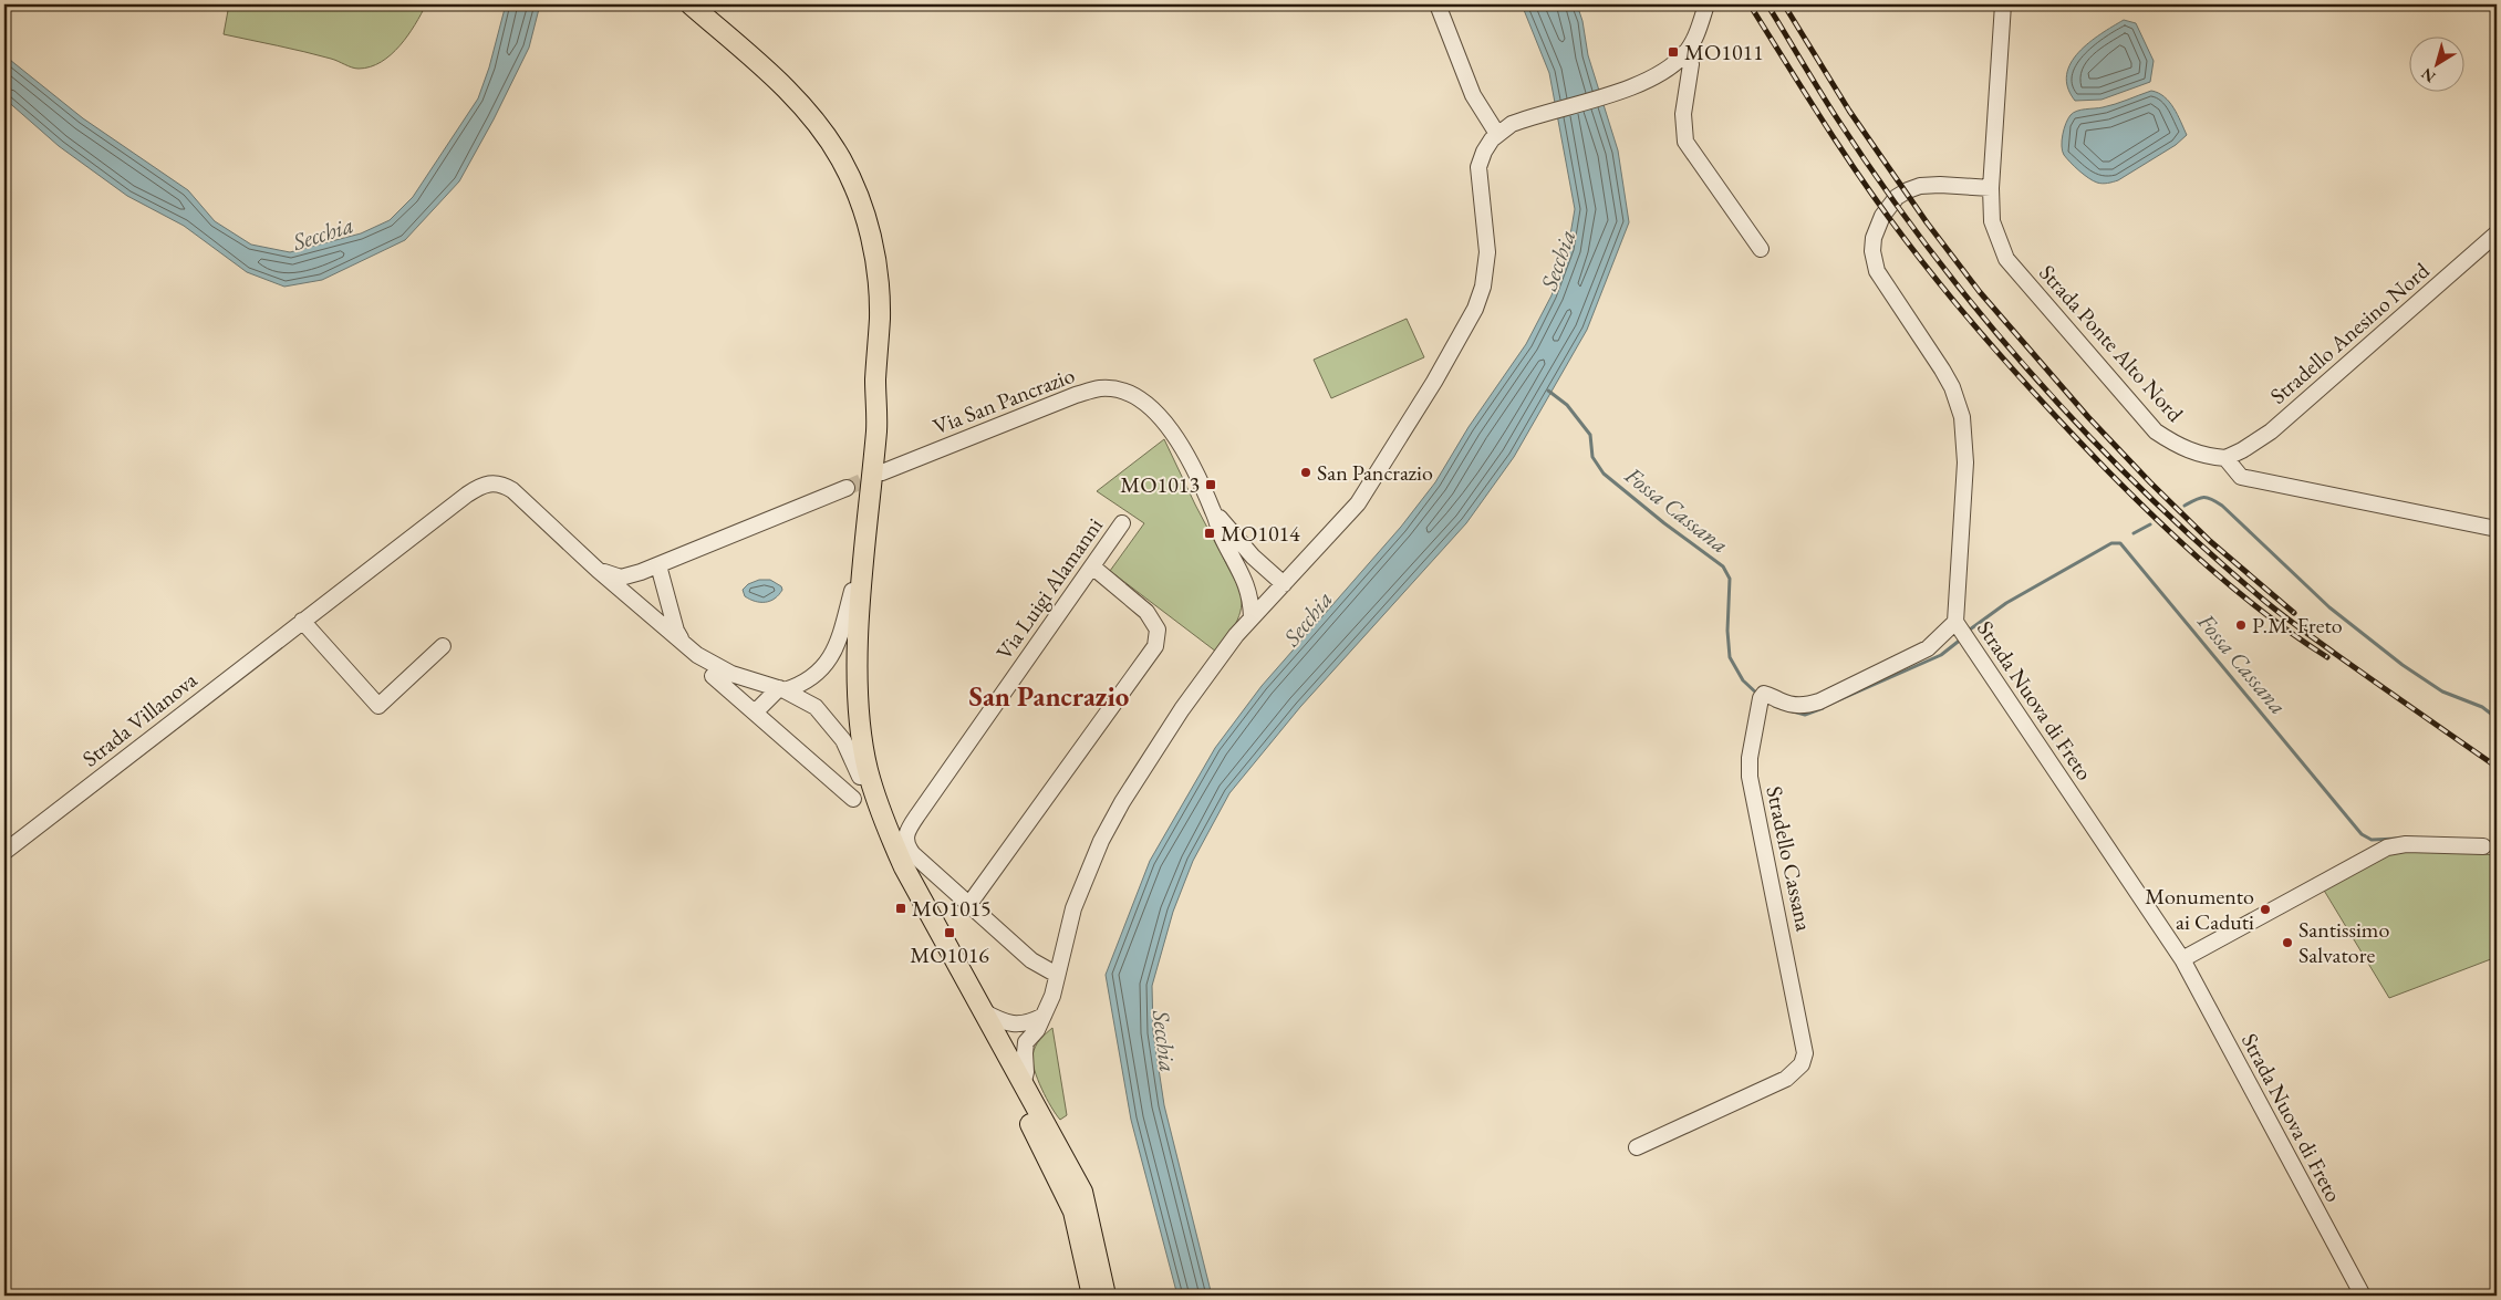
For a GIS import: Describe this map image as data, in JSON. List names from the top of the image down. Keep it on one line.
{"streets":{"street":["Stradello Anesino Nord","Strada Ponte Alto Nord","Via San Pancrazio","Via Luigi Alamanni","Strada Nuova di Freto","Strada Villanova","Stradello Cassana"]},"crossings":[["Stradello Anesino Nord","Strada Ponte Alto Nord"],["Strada Ponte Alto Nord","Strada Nuova di Freto"],["Strada Nuova di Freto","Stradello Cassana"]],"districts":["San Pancrazio"],"water":["Secchia","Fossa Cassana"],"places":{"transit":["MO1011","MO1013","MO1014","MO1015","MO1016"],"other":["San Pancrazio","P.M. Freto","Monumento ai Caduti","Santissimo Salvatore"]},"north":"bottom left"}
